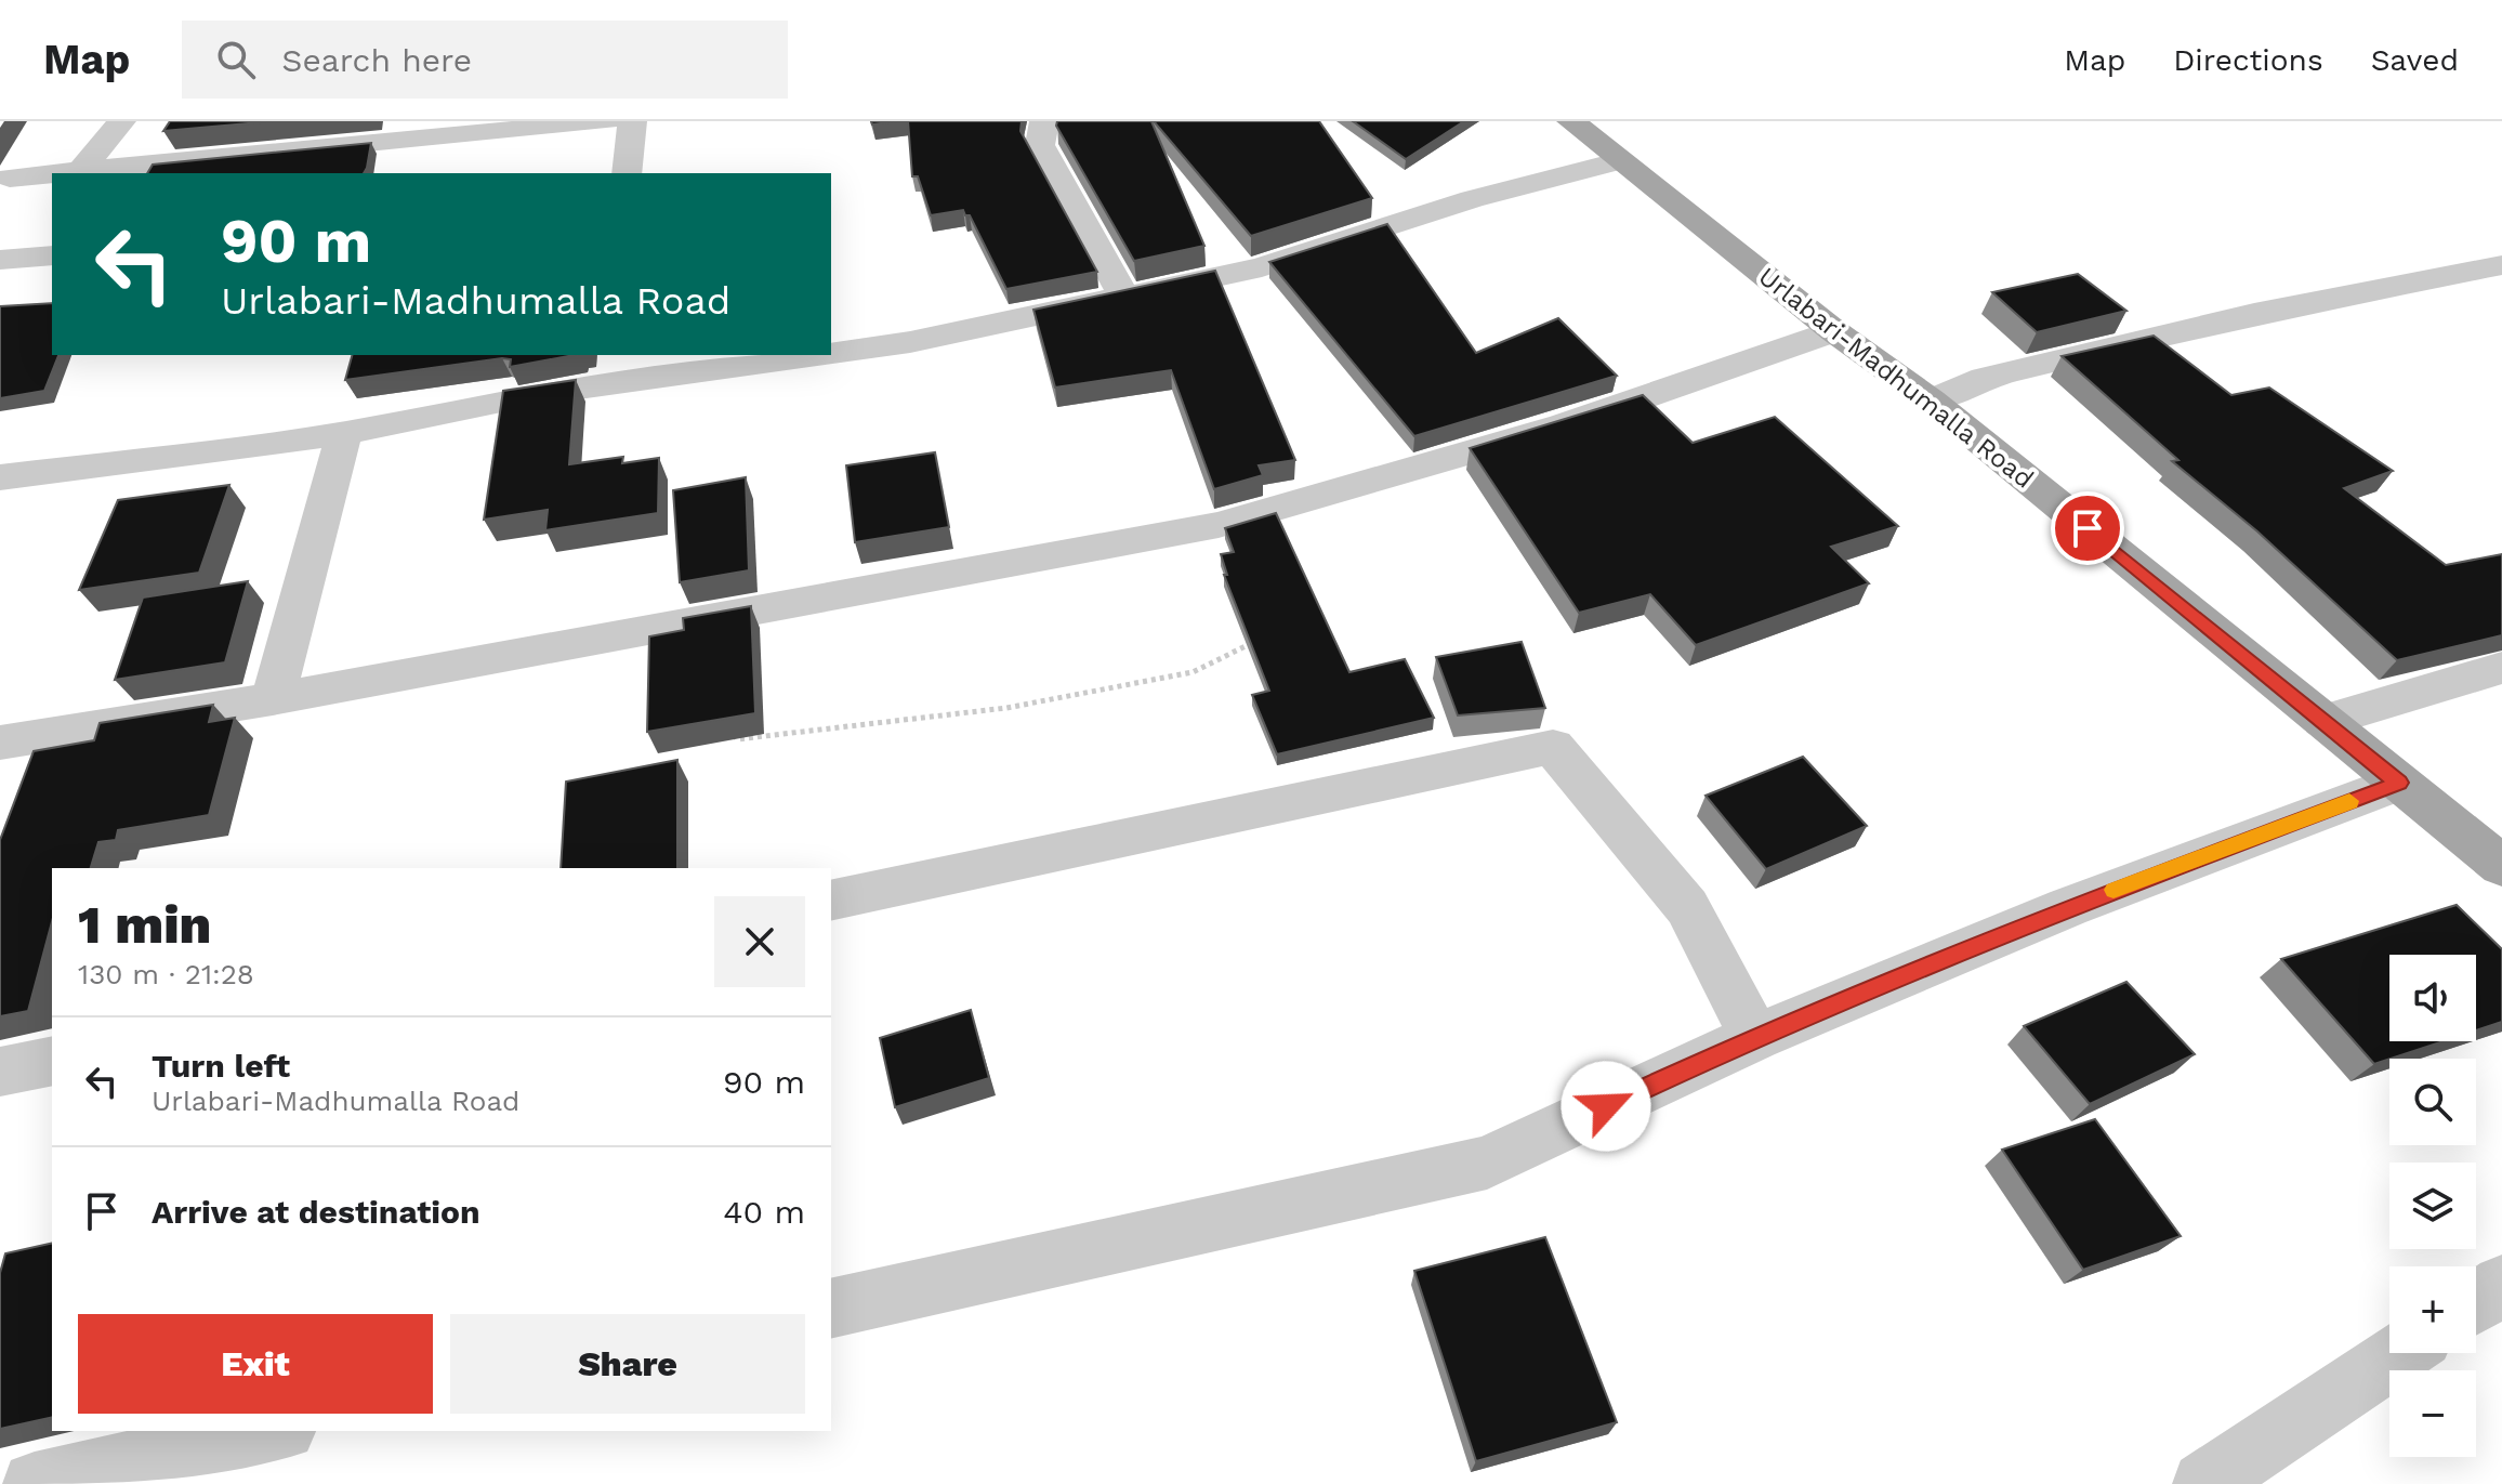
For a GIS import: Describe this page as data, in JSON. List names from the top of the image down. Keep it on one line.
{"streets":{"main road":["Urlabari-Madhumalla Road"]},"page":{"header":"Map","search":"Search here","nav":["Map","Directions","Saved"],"turn":["90 m","Urlabari-Madhumalla Road"],"heading":["1 min","130 m · 21:28"],"map_buttons":["+","−"],"list":[{"name":"Turn left","note":"Urlabari-Madhumalla Road","value":"90 m"},{"name":"Arrive at destination","value":"40 m"}],"buttons":["Exit","Share"]}}
